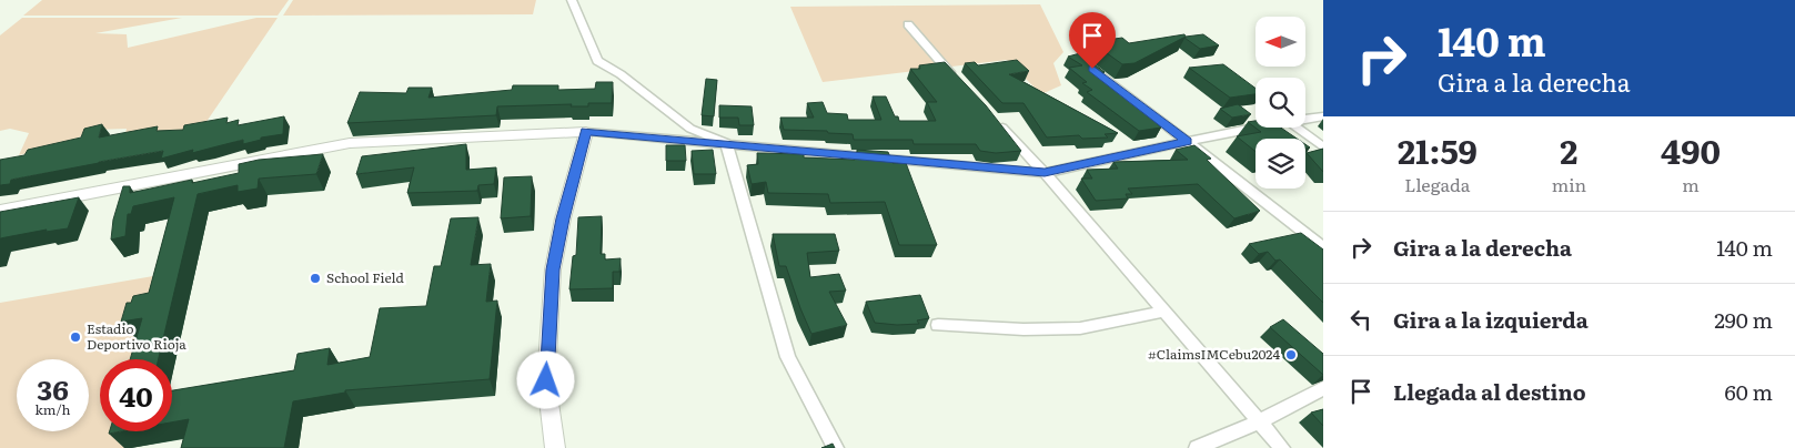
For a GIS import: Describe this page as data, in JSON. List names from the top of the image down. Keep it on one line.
{"places":["School Field","Estadio Deportivo Rioja","#ClaimsIMCebu2024"],"north":"left","page":{"turn":["140 m","Gira a la derecha"],"eta":["21:59","Llegada","2","min","490","m"],"list":[{"name":"Gira a la derecha","value":"140 m"},{"name":"Gira a la izquierda","value":"290 m"},{"name":"Llegada al destino","value":"60 m"}],"speed":"36 km/h","limit":"40"}}
